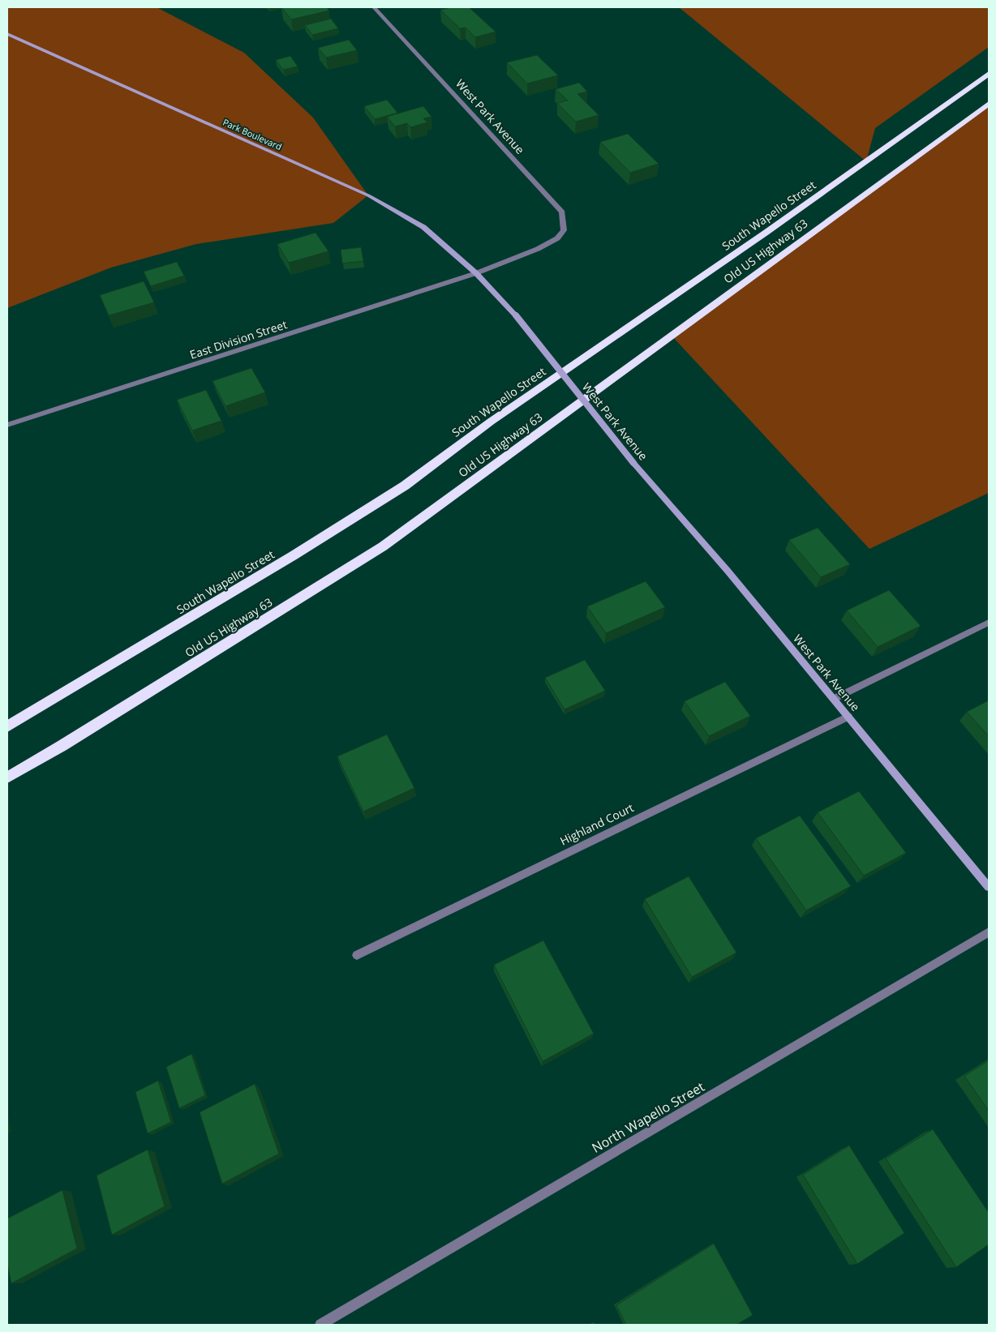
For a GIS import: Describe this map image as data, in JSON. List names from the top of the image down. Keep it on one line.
{"streets":{"highway":["South Wapello Street","Old US Highway 63"],"main road":["West Park Avenue","Park Boulevard"],"street":["East Division Street","Highland Court","North Wapello Street"]},"crossings":[["West Park Avenue","Park Boulevard"],["West Park Avenue","East Division Street"],["West Park Avenue","Highland Court"],["Park Boulevard","East Division Street"]]}
